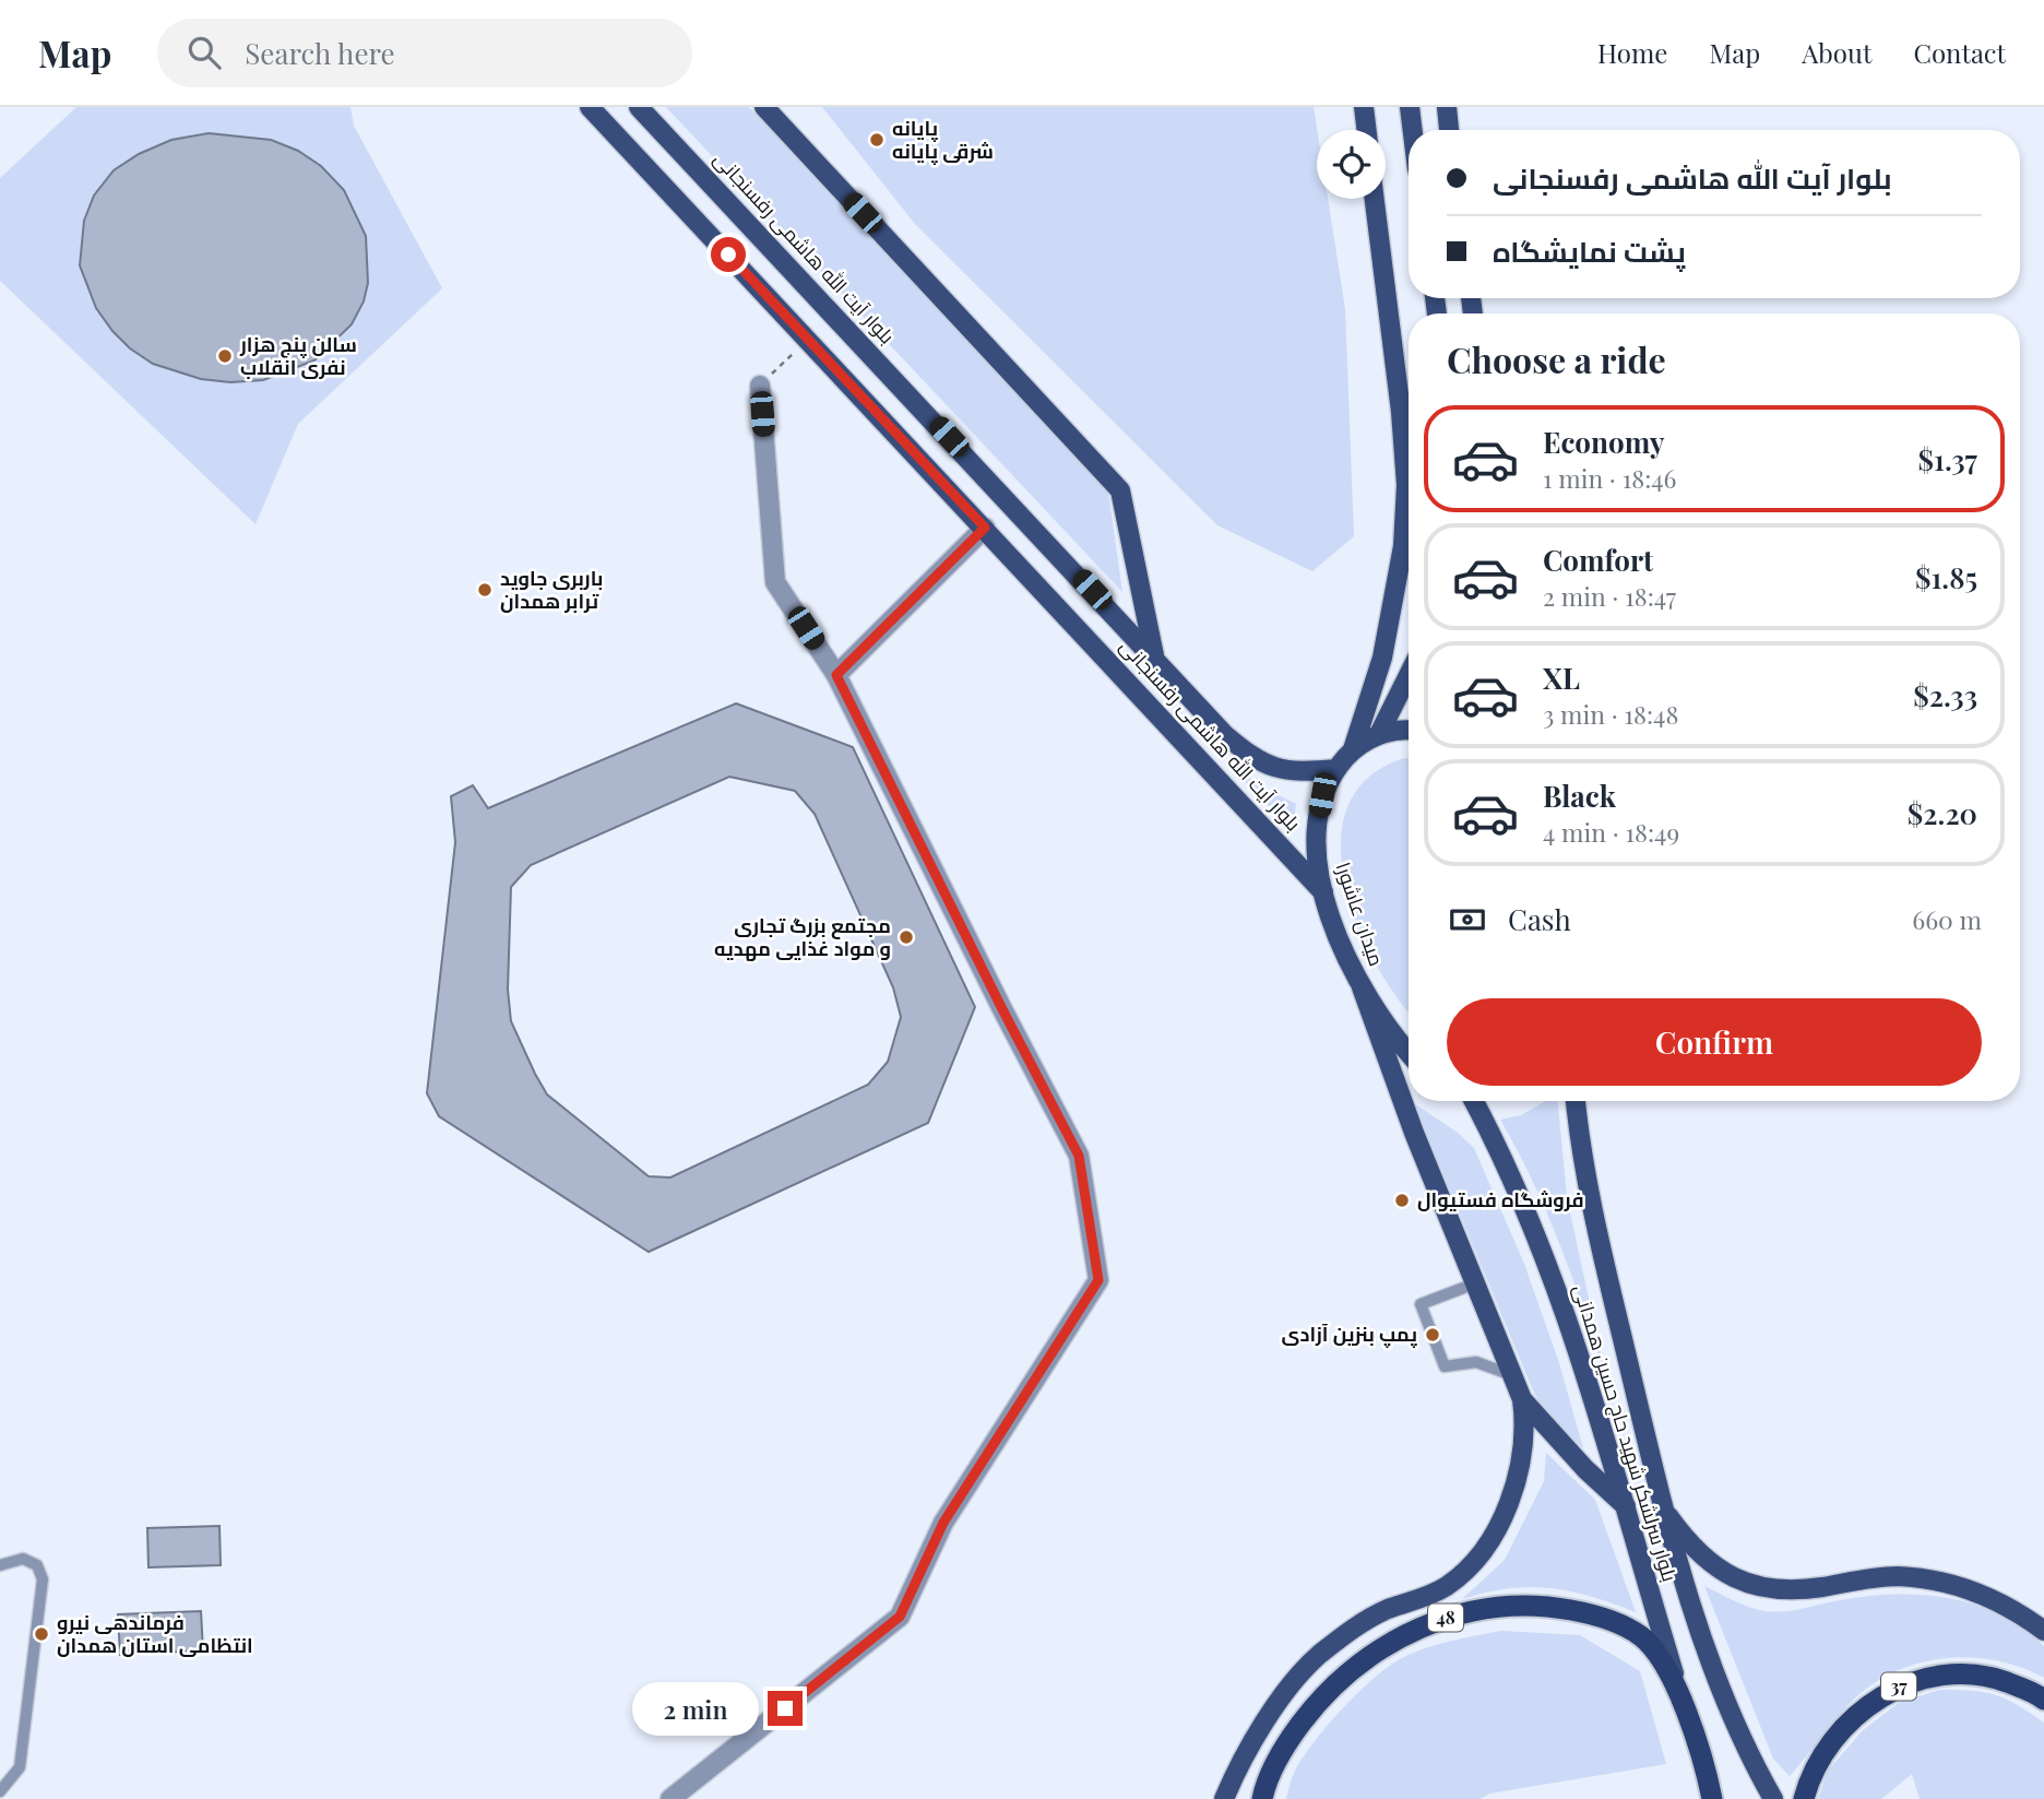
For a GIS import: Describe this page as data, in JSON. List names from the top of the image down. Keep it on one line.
{"streets":{"highway":["بلوار سرلشکر شهید حاج حسین همدانی","48","37"],"main road":["بلوار آیت الله هاشمی رفسنجانی","میدان عاشورا"]},"crossings":[["بلوار آیت الله هاشمی رفسنجانی","میدان عاشورا"],["بلوار سرلشکر شهید حاج حسین همدانی","48"]],"places":["پایانه شرقی پایانه","سالن پنج هزار نفری انقلاب","باربری جاوید ترابر همدان","مجتمع بزرگ تجاری و مواد غذایی مهدیه","فروشگاه فستیوال","پمپ بنزین آزادی","فرماندهی نیرو انتظامی استان همدان"],"page":{"header":"Map","search":"Search here","nav":["Home","Map","About","Contact"],"banner":["بلوار آیت الله هاشمی رفسنجانی","پشت نمایشگاه"],"heading":"Choose a ride","list":[{"name":"Economy","note":"1 min · 18:46","value":"$1.37"},{"name":"Comfort","note":"2 min · 18:47","value":"$1.85"},{"name":"XL","note":"3 min · 18:48","value":"$2.33"},{"name":"Black","note":"4 min · 18:49","value":"$2.20"}],"pay":["Cash","660 m"],"buttons":"Confirm","bubble":"2 min"}}
